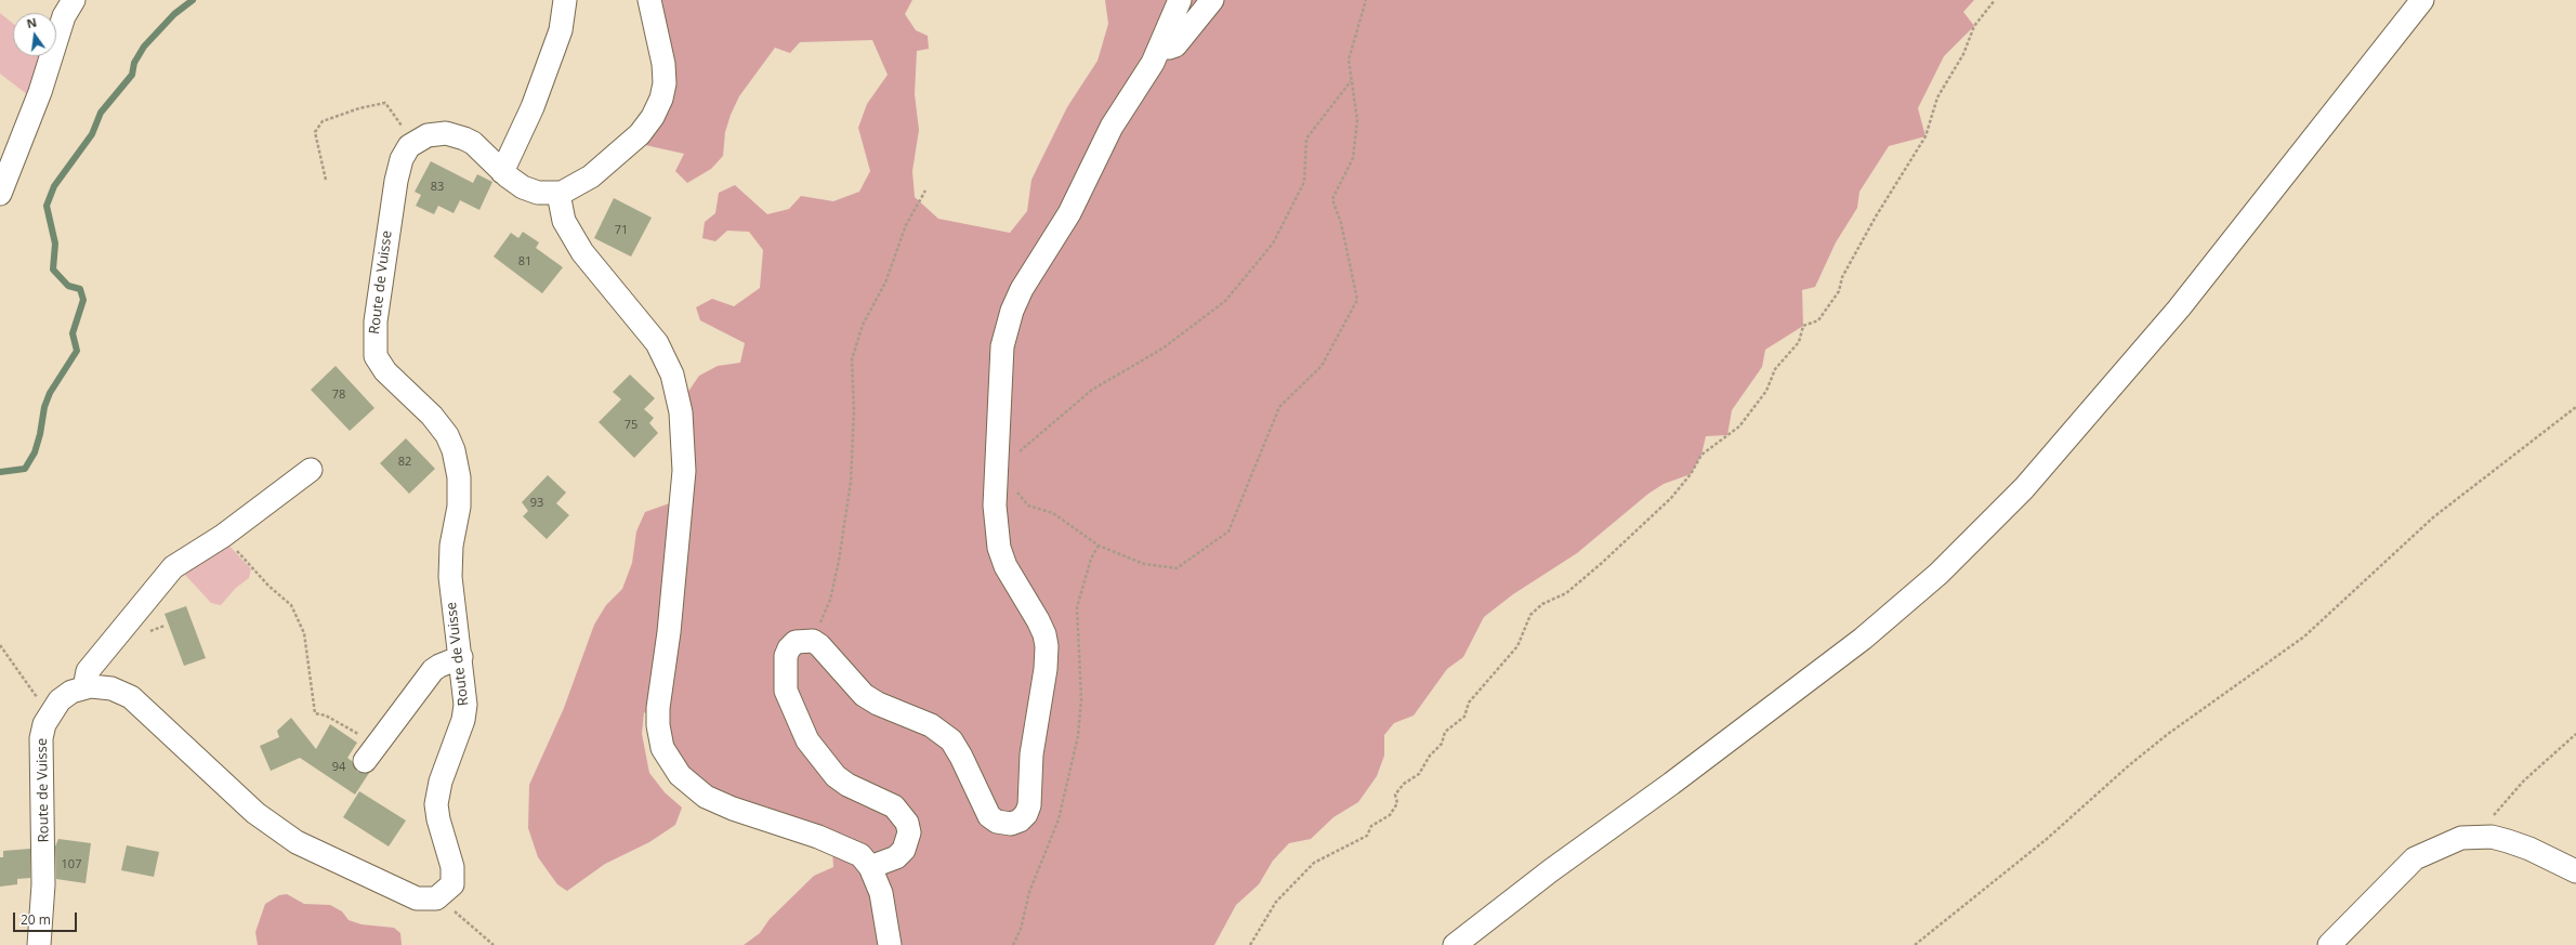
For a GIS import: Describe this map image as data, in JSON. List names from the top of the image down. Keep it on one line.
{"streets":{"street":["Route de Vuisse"]},"house_numbers":["83","71","81","78","75","82","93","94","107"],"scale_bar":"20 m","north":"top"}
